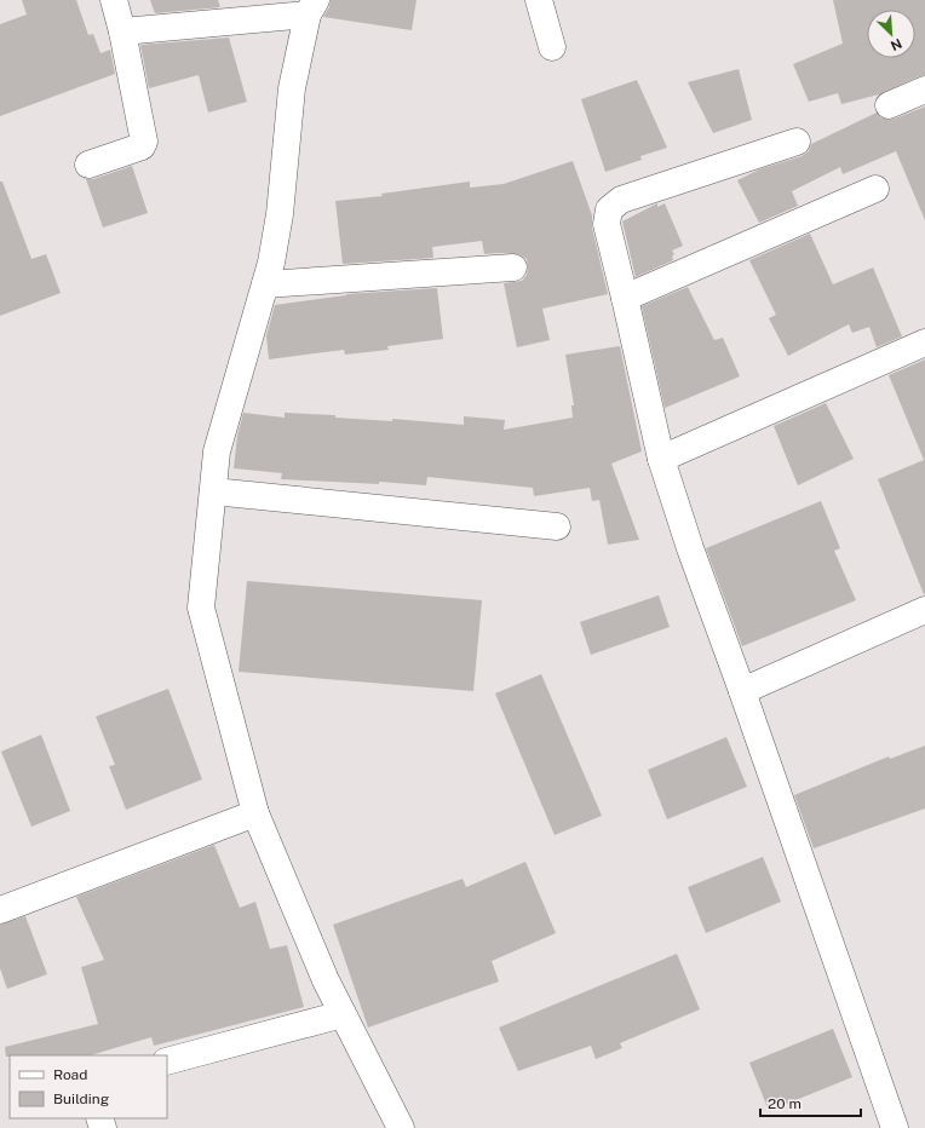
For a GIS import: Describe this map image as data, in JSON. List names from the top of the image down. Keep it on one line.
{"legend":["Road","Building"],"scale_bar":"20 m","north":"bottom right"}
